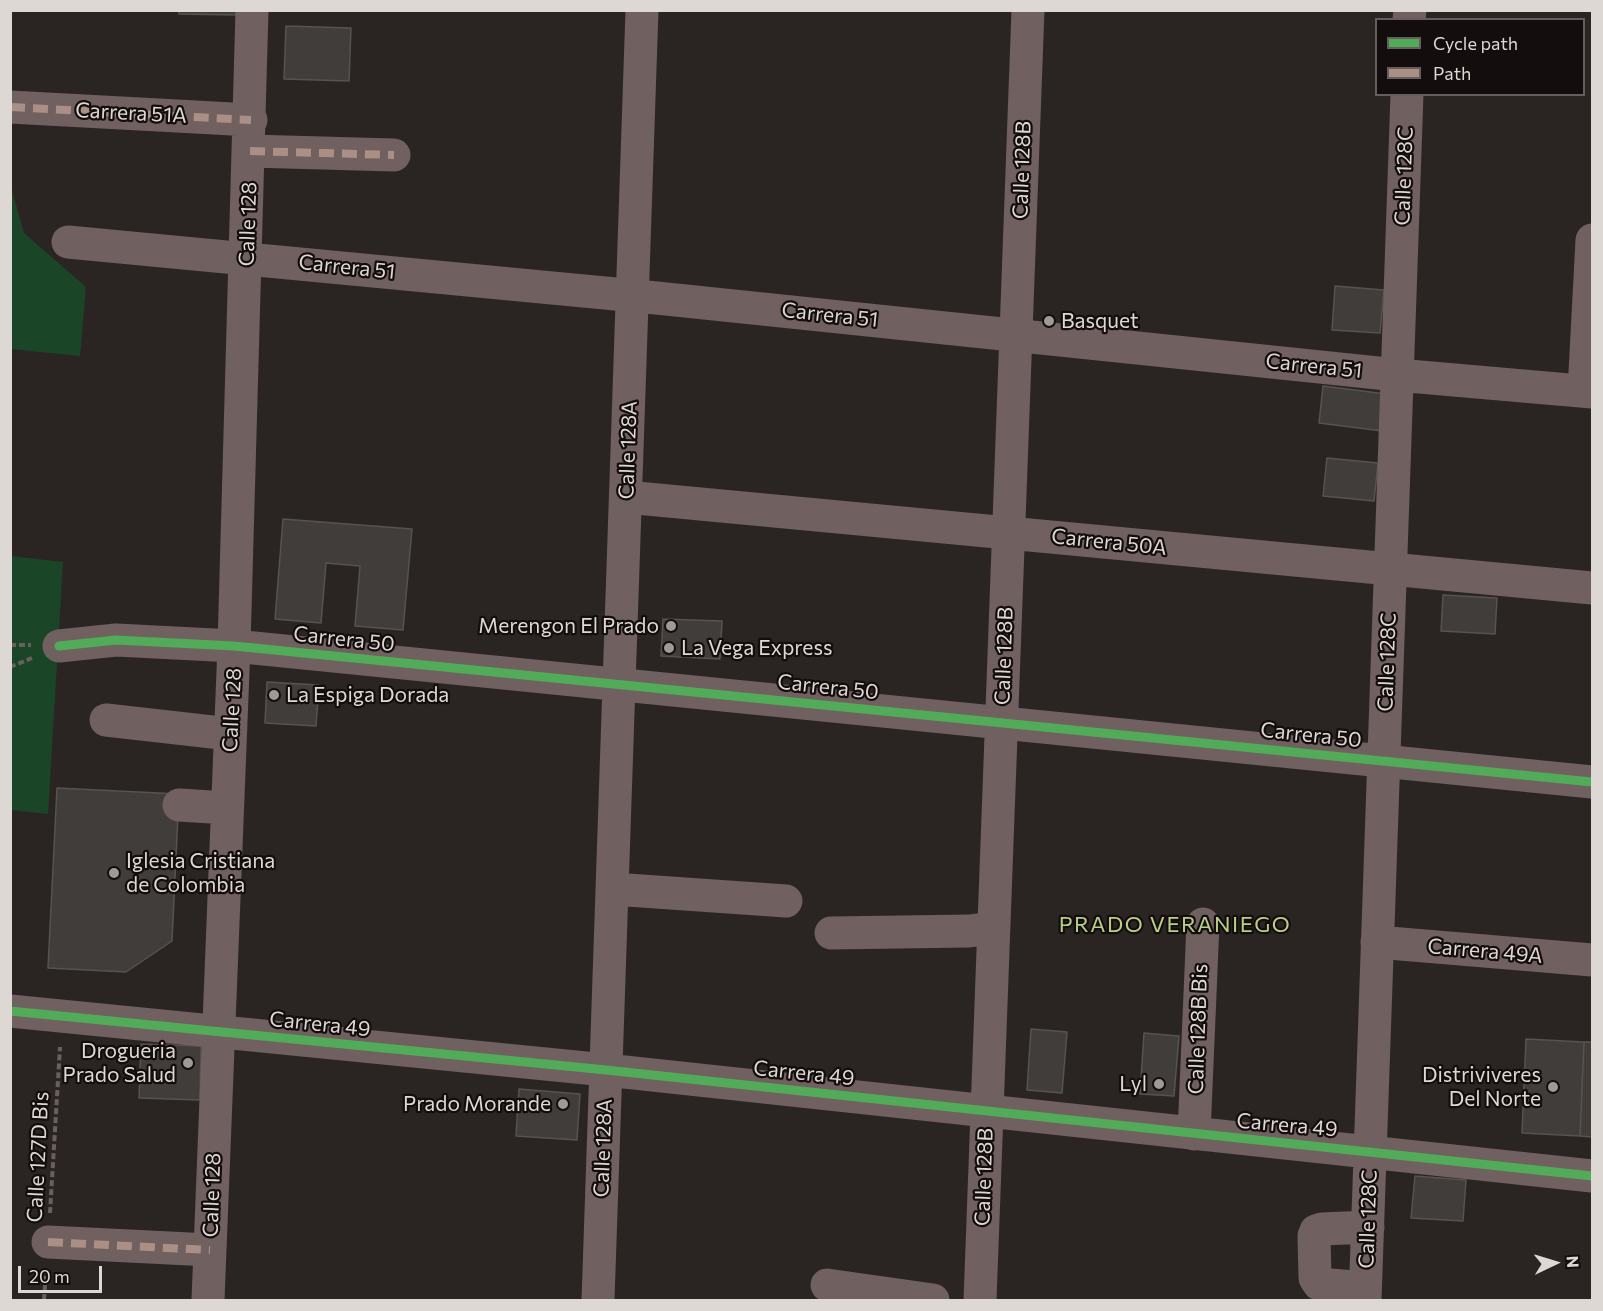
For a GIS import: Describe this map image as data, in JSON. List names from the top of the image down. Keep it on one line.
{"streets":{"street":["Carrera 51A","Calle 128B","Calle 128C","Calle 128","Carrera 51","Calle 128A","Carrera 50A","Carrera 50","Carrera 49A","Carrera 49","Calle 128B Bis"],"path":["Calle 127D Bis"]},"crossings":[["Carrera 51A","Calle 128"],["Calle 128B","Carrera 51"],["Calle 128B","Carrera 50A"],["Calle 128B","Carrera 50"],["Calle 128B","Carrera 49"],["Calle 128C","Carrera 51"],["Calle 128C","Carrera 50A"],["Calle 128C","Carrera 50"],["Calle 128C","Carrera 49A"],["Calle 128C","Carrera 49"],["Calle 128","Carrera 51"],["Calle 128","Carrera 50"],["Calle 128","Carrera 49"],["Carrera 51","Calle 128A"],["Calle 128A","Carrera 50A"],["Calle 128A","Carrera 50"],["Calle 128A","Carrera 49"],["Carrera 49","Calle 128B Bis"],["Carrera 49","Calle 127D Bis"]],"districts":["PRADO VERANIEGO"],"places":["Basquet","Merengon El Prado","La Vega Express","La Espiga Dorada","Iglesia Cristiana de Colombia","Drogueria Prado Salud","Lyl","Distriviveres Del Norte","Prado Morande"],"legend":["Cycle path","Path"],"scale_bar":"20 m","north":"right"}
